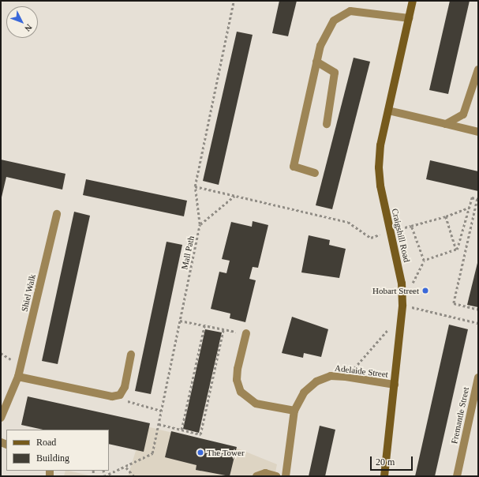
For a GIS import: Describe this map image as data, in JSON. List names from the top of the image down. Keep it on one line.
{"streets":{"street":["Craigshill Road","Shiel Walk","Adelaide Street","Fremantle Street"],"path":["Mall Path"]},"crossings":[["Craigshill Road","Adelaide Street"]],"places":["Hobart Street","The Tower"],"legend":["Road","Building"],"scale_bar":"20 m","north":"bottom right"}
